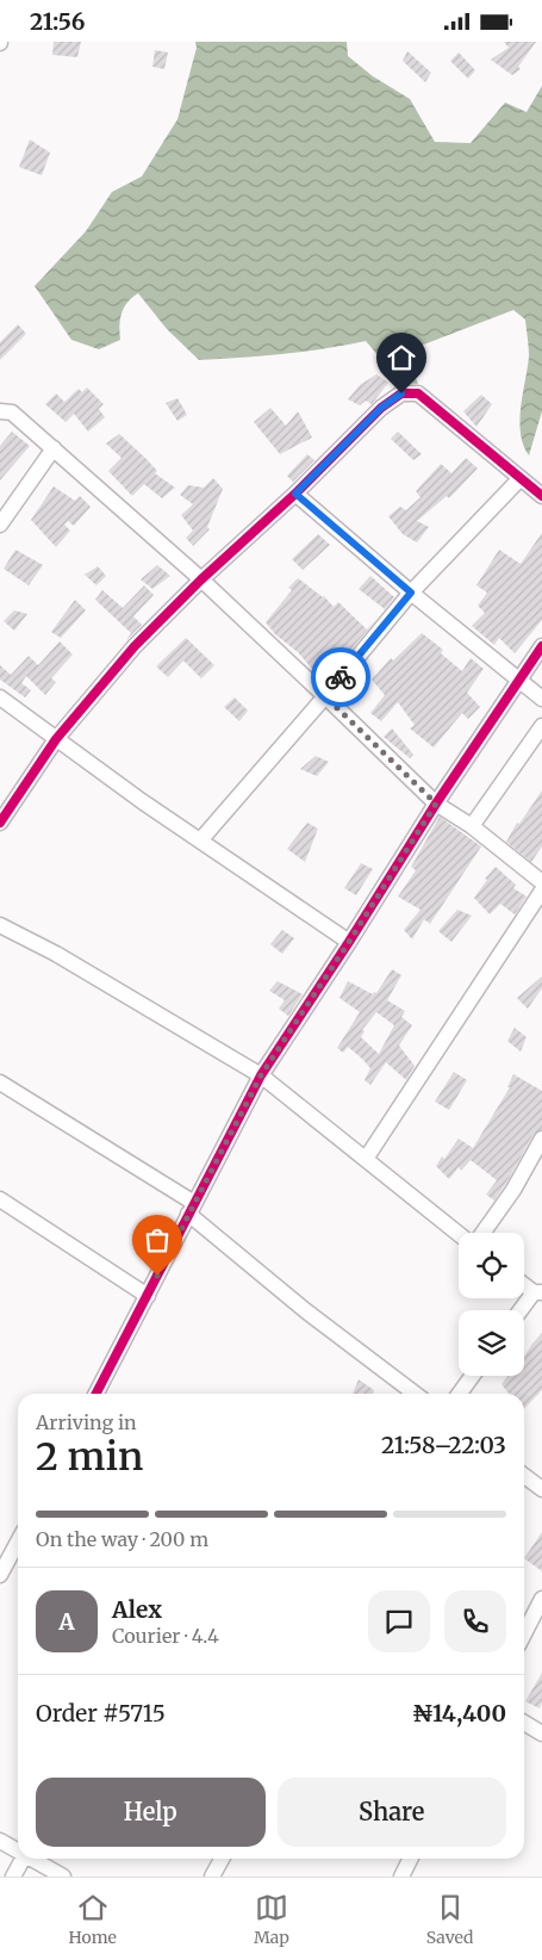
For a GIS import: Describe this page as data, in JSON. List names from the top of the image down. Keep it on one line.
{"page":{"status":"21:56","heading":["2 min","Arriving in","21:58–22:03"],"panel":["Alex","Courier · 4.4","Order #5715","₦14,400"],"bar":"On the way · 200 m","round":"A","buttons":["Help","Share"],"tabs":["Home","Map","Saved"]}}
